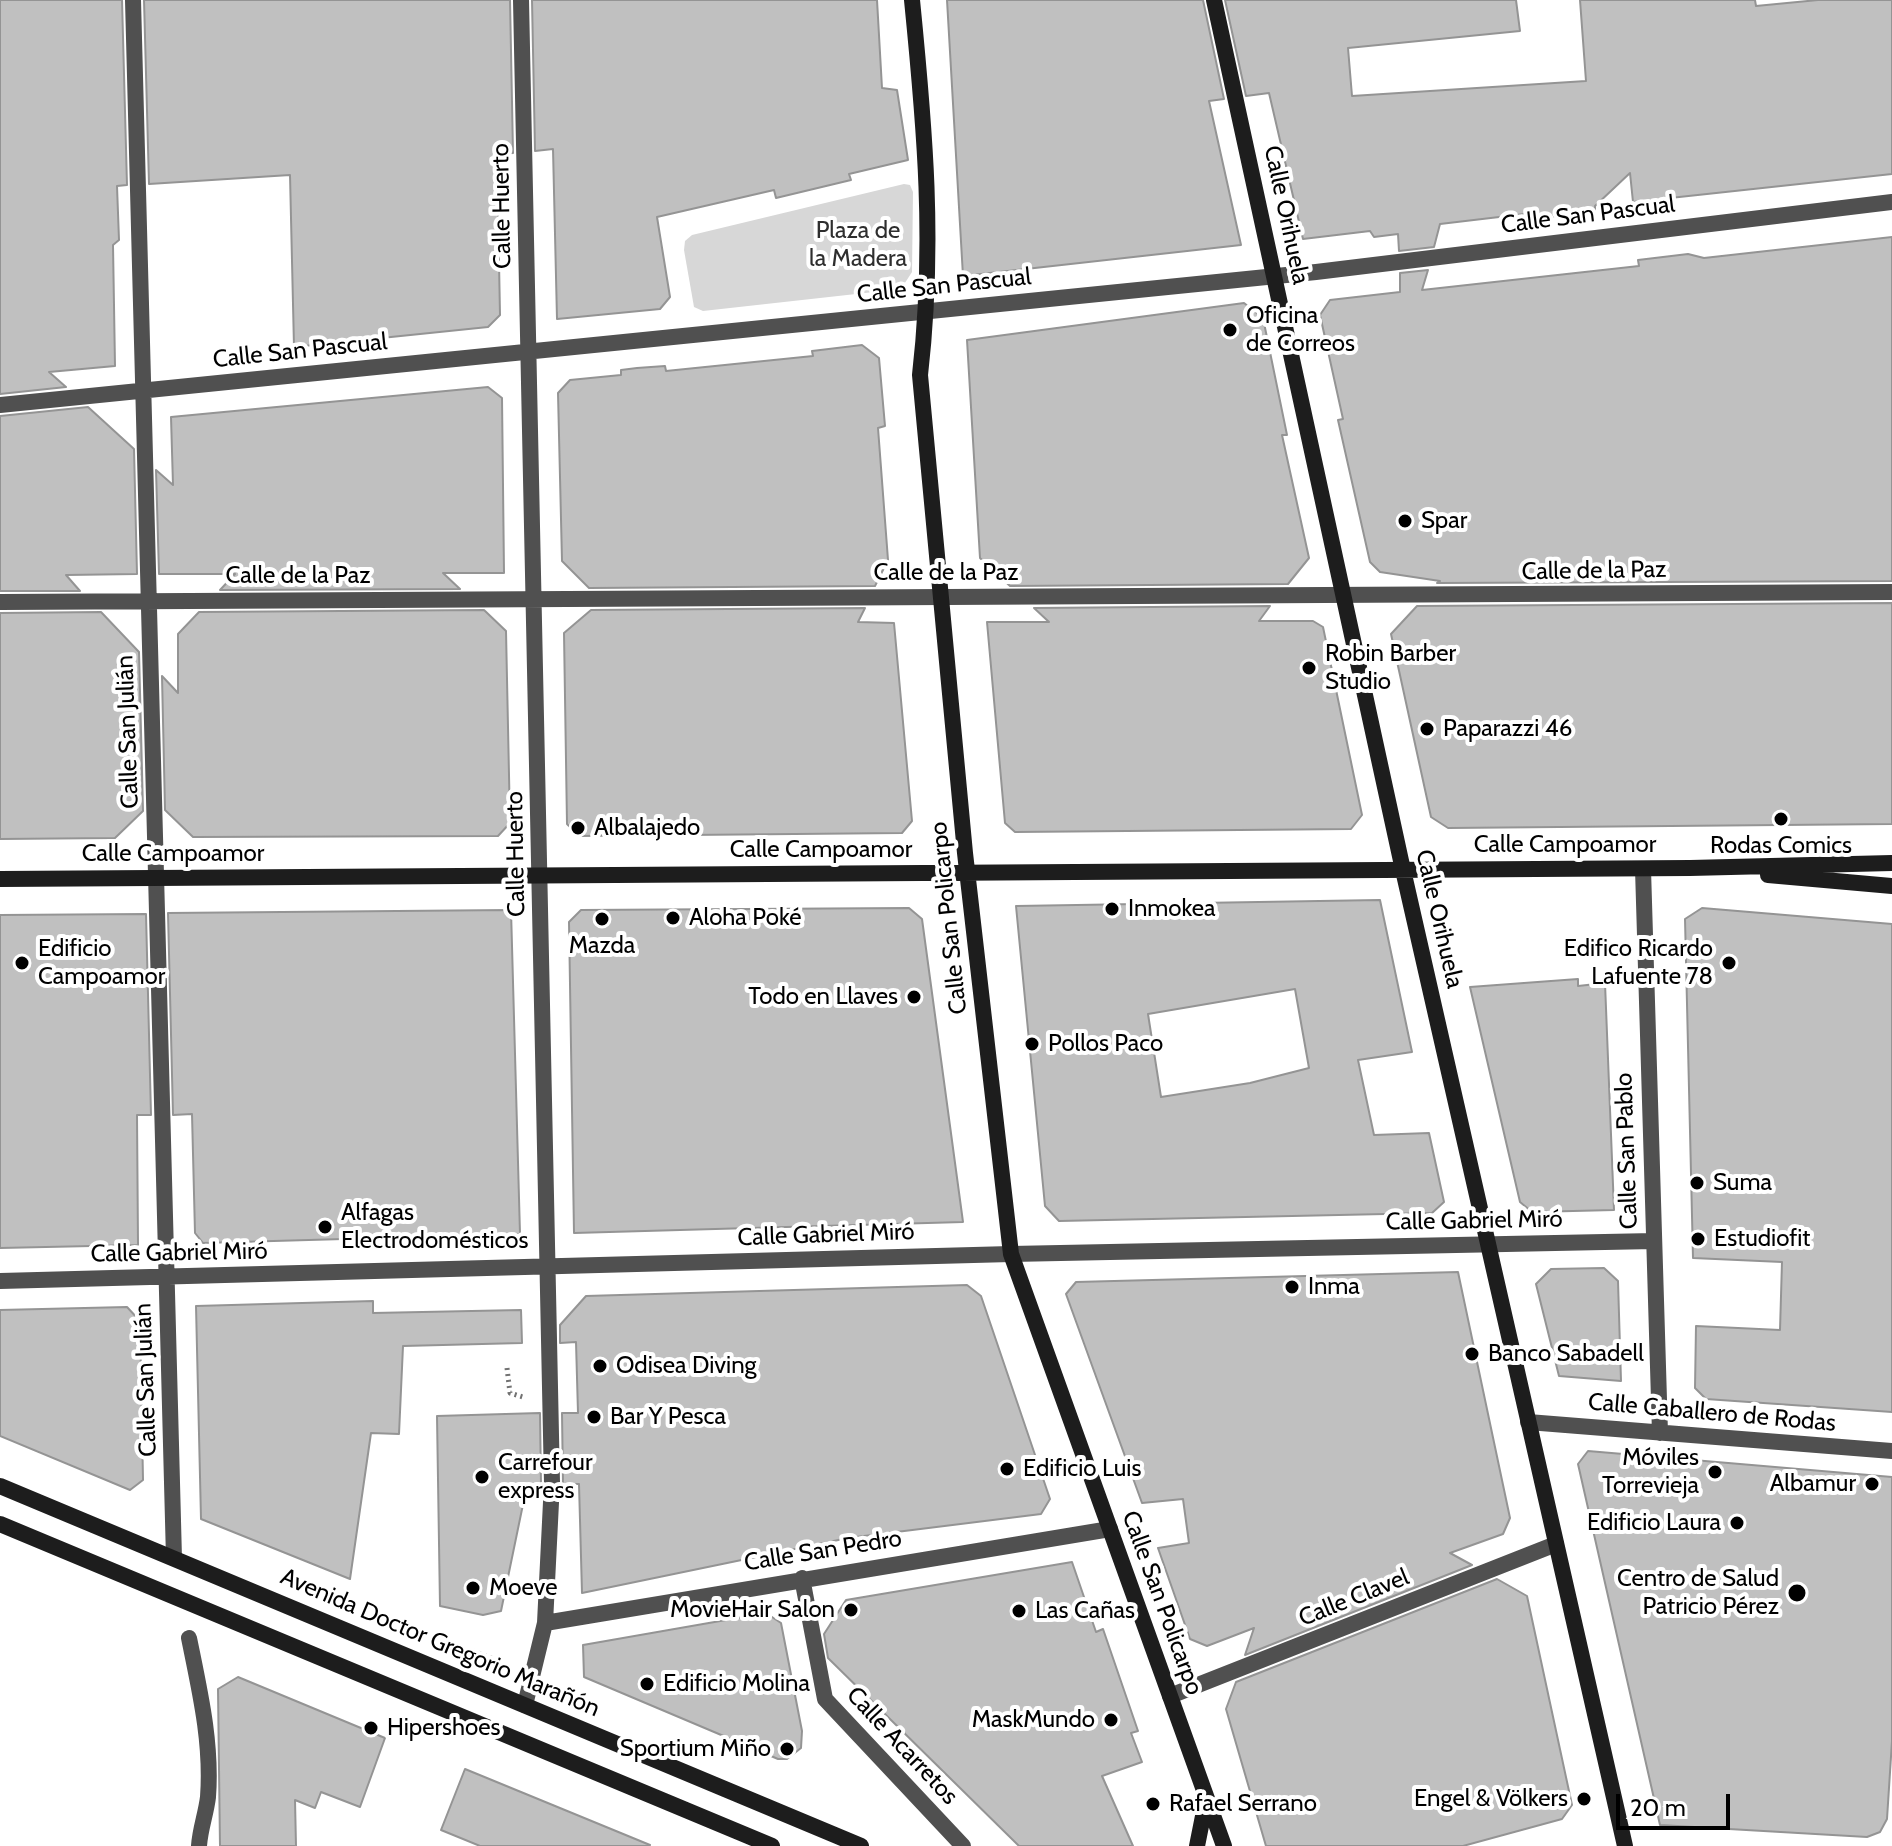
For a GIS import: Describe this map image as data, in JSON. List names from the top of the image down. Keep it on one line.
{"streets":{"street":["Calle Huerto","Calle Orihuela","Calle San Pascual","Calle de la Paz","Calle San Julián","Calle Campoamor","Calle San Policarpo","Calle San Pablo","Calle Gabriel Miró","Calle Caballero de Rodas","Calle San Pedro","Calle Clavel","Avenida Doctor Gregorio Marañón","Calle Acarretos"]},"crossings":[["Calle Huerto","Calle San Pascual"],["Calle Huerto","Calle de la Paz"],["Calle Huerto","Calle Campoamor"],["Calle Huerto","Calle Gabriel Miró"],["Calle Huerto","Calle San Pedro"],["Calle Huerto","Avenida Doctor Gregorio Marañón"],["Calle Orihuela","Calle San Pascual"],["Calle Orihuela","Calle de la Paz"],["Calle Orihuela","Calle Campoamor"],["Calle Orihuela","Calle Gabriel Miró"],["Calle Orihuela","Calle Caballero de Rodas"],["Calle Orihuela","Calle Clavel"],["Calle San Pascual","Calle San Julián"],["Calle San Pascual","Calle San Policarpo"],["Calle de la Paz","Calle San Julián"],["Calle de la Paz","Calle San Policarpo"],["Calle San Julián","Calle Campoamor"],["Calle San Julián","Calle Gabriel Miró"],["Calle San Julián","Avenida Doctor Gregorio Marañón"],["Calle Campoamor","Calle San Policarpo"],["Calle Campoamor","Calle San Pablo"],["Calle San Policarpo","Calle Gabriel Miró"],["Calle San Policarpo","Calle San Pedro"],["Calle San Policarpo","Calle Clavel"],["Calle San Pablo","Calle Gabriel Miró"],["Calle San Pablo","Calle Caballero de Rodas"],["Calle San Pedro","Calle Acarretos"]],"parks":["Plaza de la Madera"],"places":["Oficina de Correos","Spar","Robin Barber Studio","Paparazzi 46","Rodas Comics","Albalajedo","Inmokea","Aloha Poké","Mazda","Edificio Campoamor","Edifico Ricardo Lafuente 78","Todo en Llaves","Pollos Paco","Suma","Alfagas Electrodomésticos","Estudiofit","Inma","Banco Sabadell","Odisea Diving","Bar Y Pesca","Edificio Luis","Móviles Torrevieja","Carrefour express","Albamur","Edificio Laura","Moeve","Centro de Salud Patricio Pérez","MovieHair Salon","Las Cañas","Edificio Molina","MaskMundo","Hipershoes","Sportium Miño","Engel & Völkers","Rafael Serrano"],"scale_bar":"20 m"}
